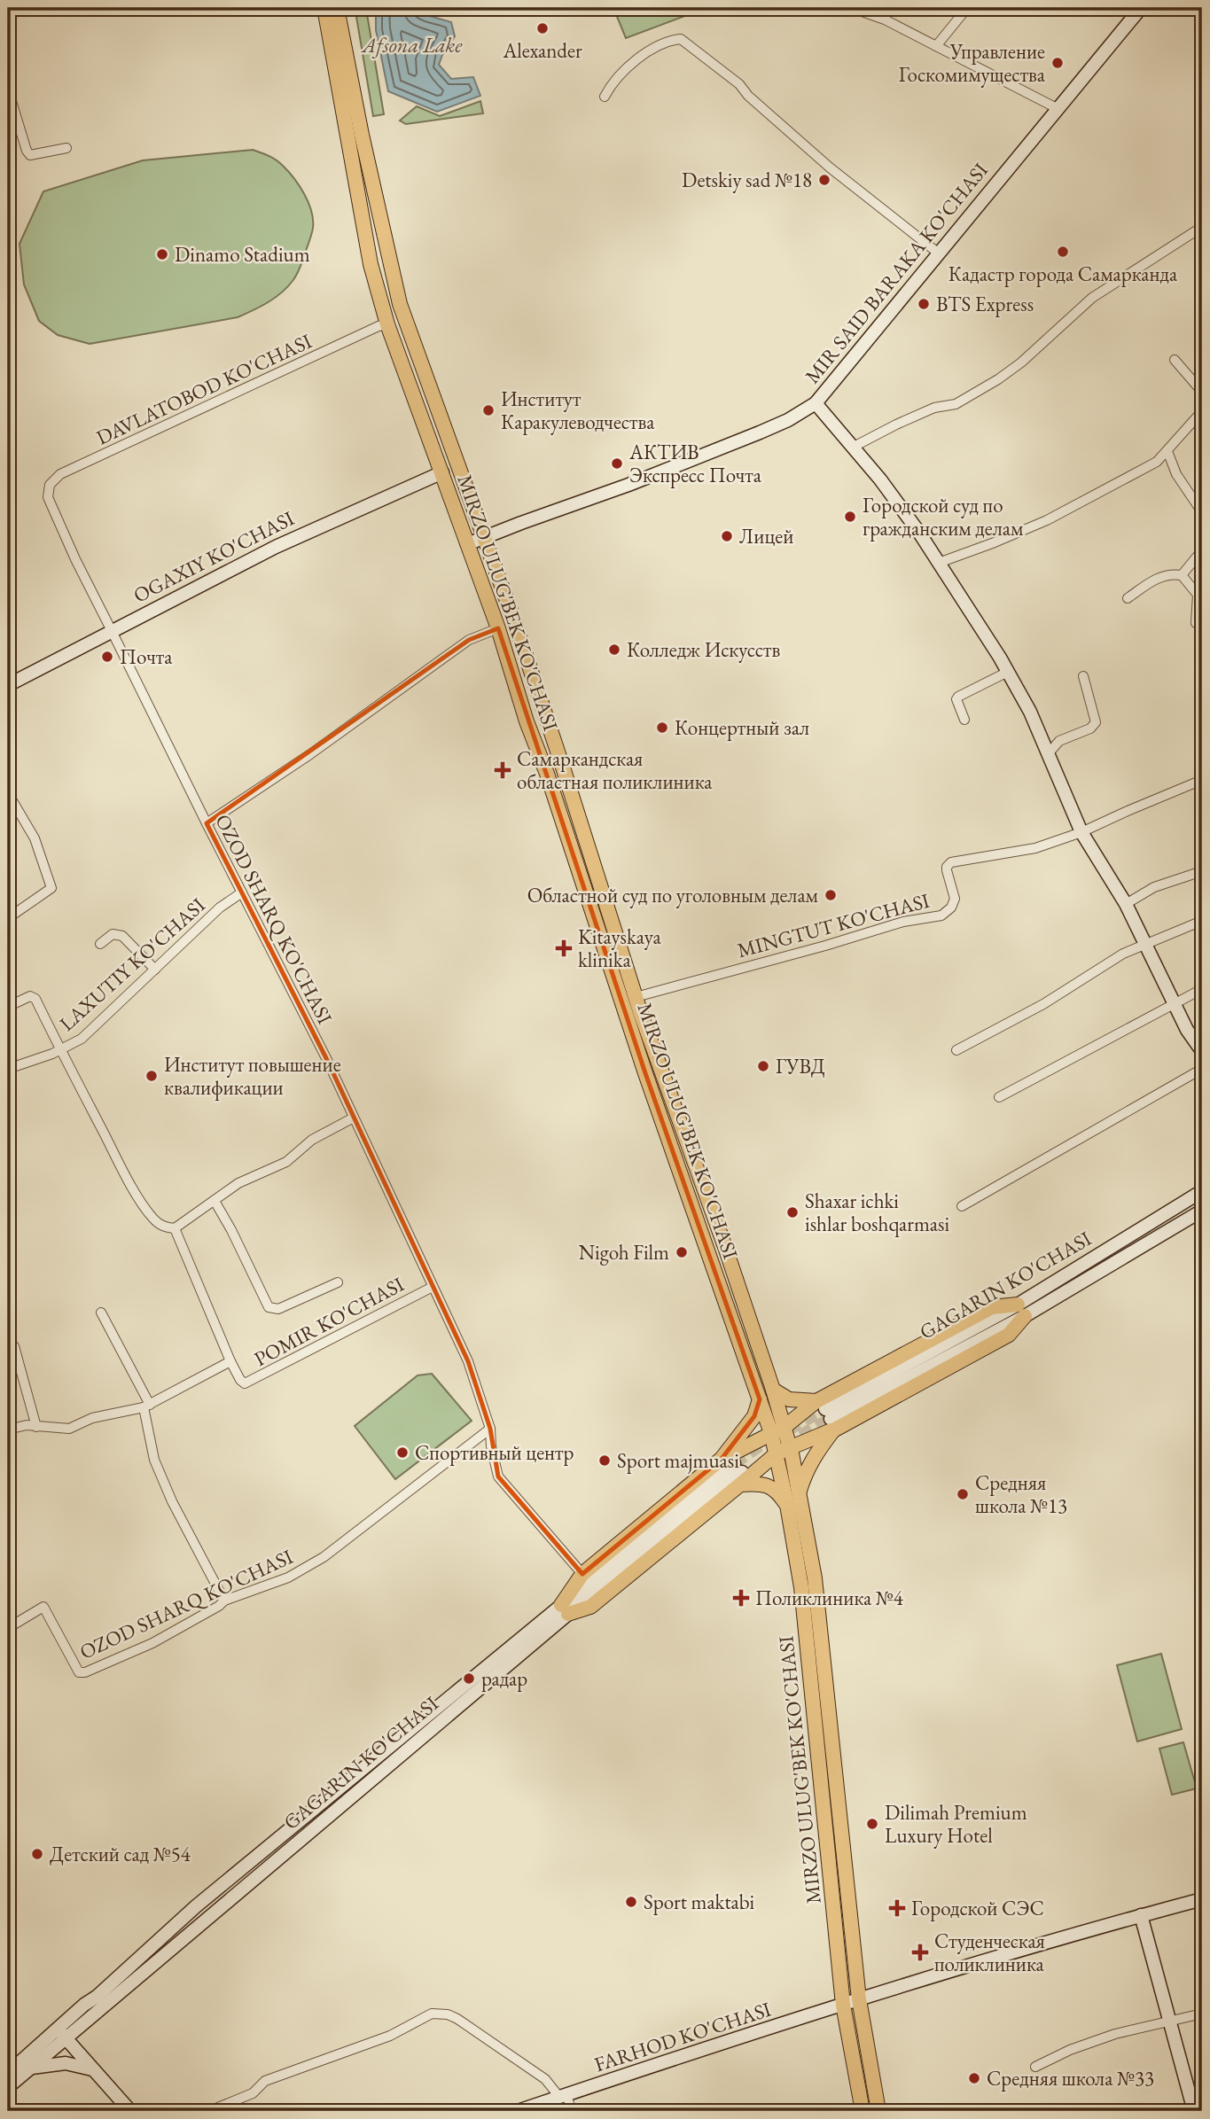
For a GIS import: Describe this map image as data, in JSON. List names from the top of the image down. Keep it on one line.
{"streets":{"main road":["MIRZO ULUG'BEK KO'CHASI"],"street":["MIR SAID BARAKA KO'CHASI","DAVLATOBOD KO'CHASI","OGAXIY KO'CHASI","OZOD SHARQ KO'CHASI","MINGTUT KO'CHASI","LAXUTIY KO'CHASI","GAGARIN KO'CHASI","POMIR KO'CHASI","FARHOD KO'CHASI"]},"crossings":[["MIR SAID BARAKA KO'CHASI","MIRZO ULUG'BEK KO'CHASI"],["DAVLATOBOD KO'CHASI","MIRZO ULUG'BEK KO'CHASI"],["DAVLATOBOD KO'CHASI","OZOD SHARQ KO'CHASI"],["OGAXIY KO'CHASI","MIRZO ULUG'BEK KO'CHASI"],["OGAXIY KO'CHASI","OZOD SHARQ KO'CHASI"],["MIRZO ULUG'BEK KO'CHASI","MINGTUT KO'CHASI"],["MIRZO ULUG'BEK KO'CHASI","FARHOD KO'CHASI"],["OZOD SHARQ KO'CHASI","LAXUTIY KO'CHASI"],["OZOD SHARQ KO'CHASI","POMIR KO'CHASI"]],"water":["Afsona Lake"],"places":{"other":["Alexander","Управление Госкомимущества","Detskiy sad №18","Кадастр города Самарканда","Dinamo Stadium","BTS Express","Институт Каракулеводчества","АКТИВ Экспресс Почта","Городской суд по гражданским делам","Лицей","Колледж Искусств","Почта","Концертный зал","Областной суд по уголовным делам","ГУВД","Институт повышение квалификации","Shaxar ichki ishlar boshqarmasi","Nigoh Film","Спортивный центр","Sport majmuasi","Средняя школа №13","радар","Dilimah Premium Luxury Hotel","Детский сад №54","Sport maktabi","Средняя школа №33"],"health":["Самаркандская областная поликлиника","Kitayskaya klinika","Поликлиника №4","Городской СЭС","Студенческая поликлиника"]}}
